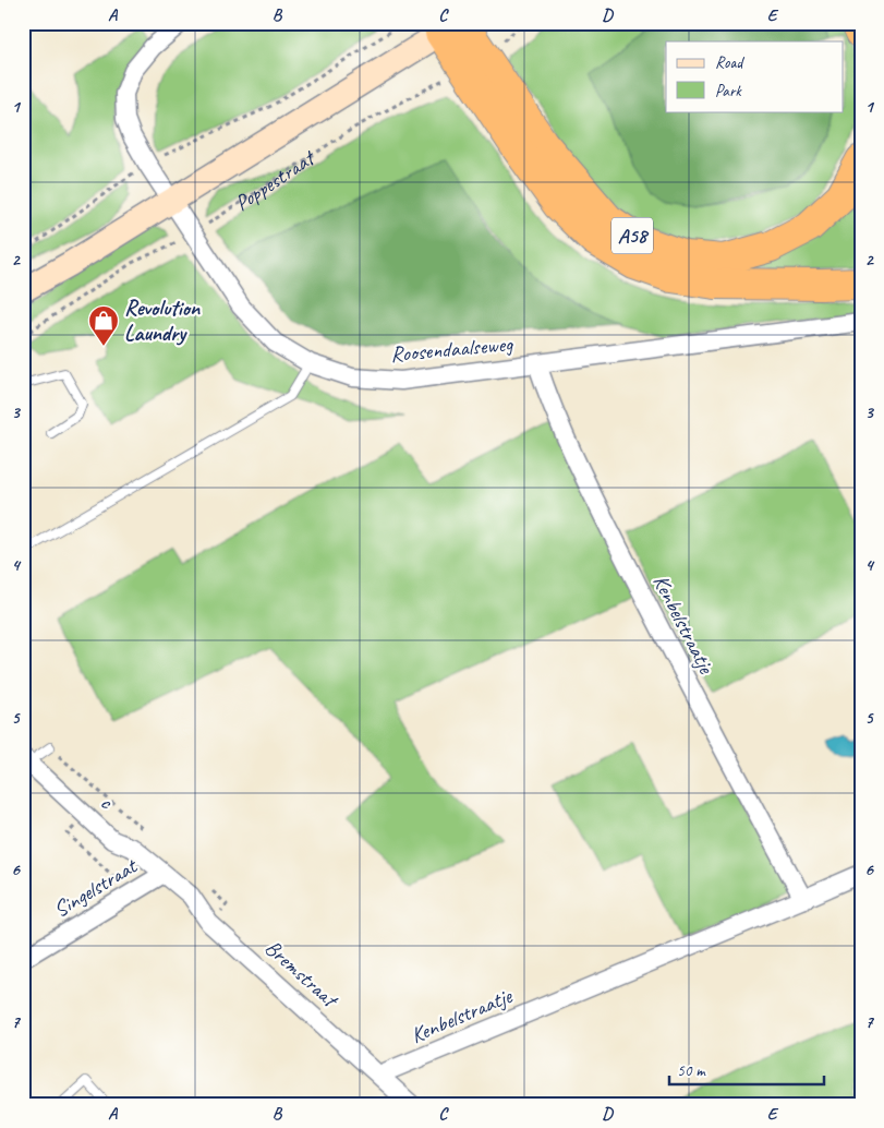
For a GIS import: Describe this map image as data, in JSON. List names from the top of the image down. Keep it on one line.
{"streets":{"highway":["A58"],"street":["Poppestraat","Roosendaalseweg","Kenbelstraatje","c","Singelstraat","Bremstraat"]},"crossings":[["Poppestraat","A58"],["Poppestraat","Roosendaalseweg"],["Roosendaalseweg","Kenbelstraatje"],["Kenbelstraatje","Bremstraat"],["c","Singelstraat"],["c","Bremstraat"],["Singelstraat","Bremstraat"]],"places":{"shop":["Revolution Laundry"]},"legend":["Road","Park"],"scale_bar":"50 m","grid":{"columns":["A","B","C","D","E"],"rows":["1","2","3","4","5","6","7"]}}
